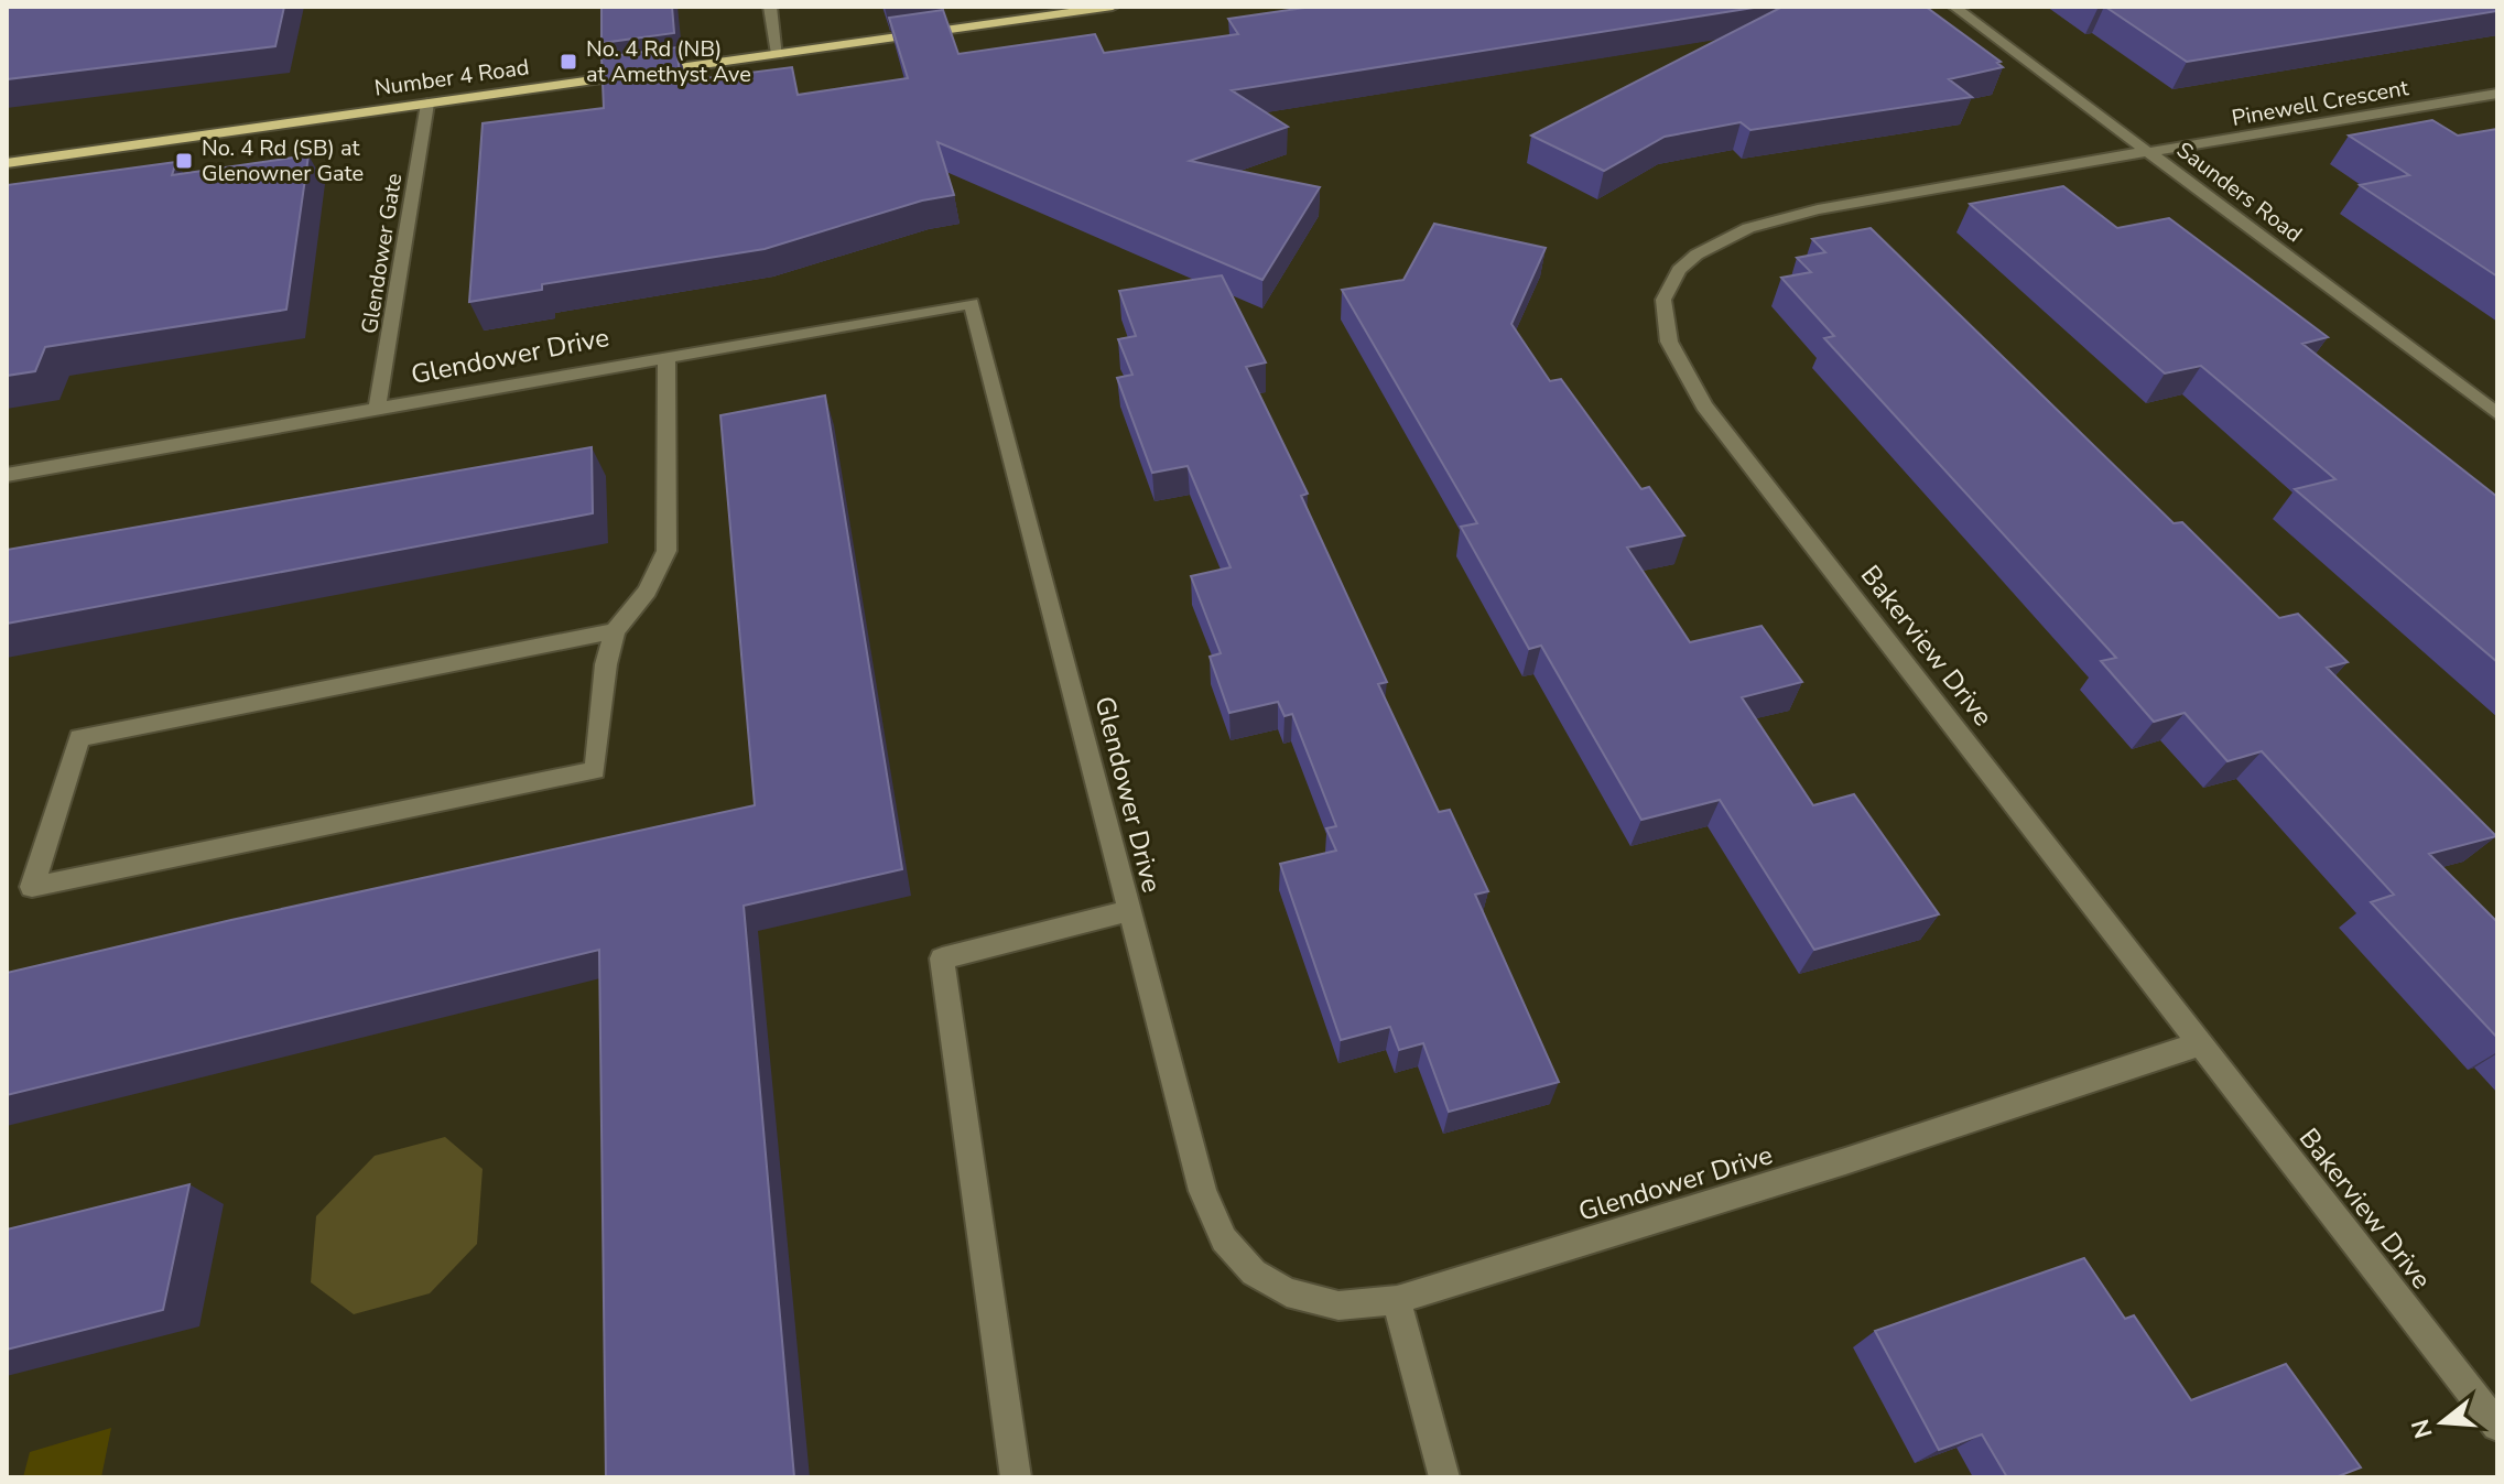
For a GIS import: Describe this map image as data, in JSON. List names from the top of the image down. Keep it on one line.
{"streets":{"main road":["Number 4 Road"],"street":["Pinewell Crescent","Saunders Road","Glendower Gate","Glendower Drive","Bakerview Drive"]},"crossings":[["Number 4 Road","Glendower Gate"],["Pinewell Crescent","Saunders Road"],["Pinewell Crescent","Bakerview Drive"],["Saunders Road","Bakerview Drive"],["Glendower Gate","Glendower Drive"],["Glendower Drive","Bakerview Drive"]],"places":{"transit":["No. 4 Rd (NB) at Amethyst Ave","No. 4 Rd (SB) at Glenowner Gate"]},"north":"left"}
